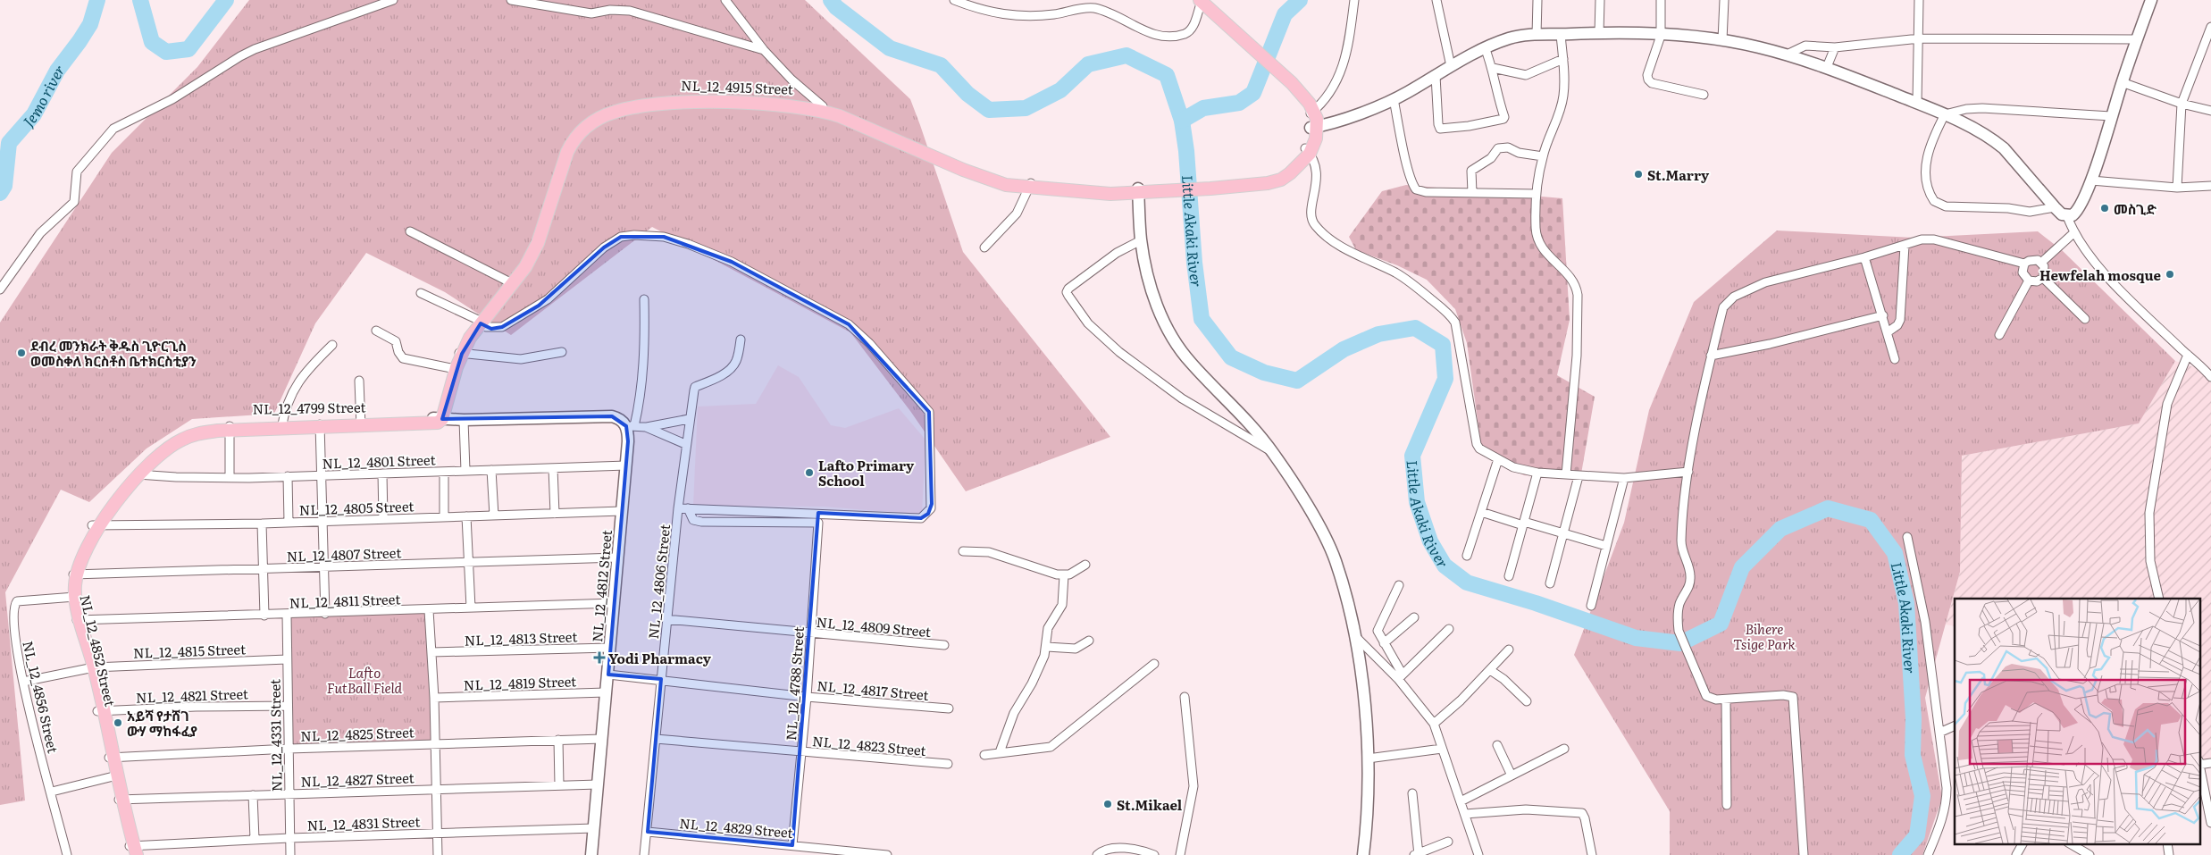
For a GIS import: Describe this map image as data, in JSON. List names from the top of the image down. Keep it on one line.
{"streets":{"main road":["NL_12_4915 Street","NL_12_4799 Street","NL_12_4852 Street"],"street":["NL_12_4801 Street","NL_12_4805 Street","NL_12_4807 Street","NL_12_4806 Street","NL_12_4812 Street","NL_12_4811 Street","NL_12_4809 Street","NL_12_4813 Street","NL_12_4815 Street","NL_12_4819 Street","NL_12_4788 Street","NL_12_4817 Street","NL_12_4821 Street","NL_12_4856 Street","NL_12_4825 Street","NL_12_4331 Street","NL_12_4823 Street","NL_12_4827 Street","NL_12_4831 Street","NL_12_4829 Street"]},"crossings":[["NL_12_4915 Street","NL_12_4799 Street"],["NL_12_4799 Street","NL_12_4806 Street"],["NL_12_4799 Street","NL_12_4812 Street"],["NL_12_4799 Street","NL_12_4852 Street"],["NL_12_4801 Street","NL_12_4812 Street"],["NL_12_4801 Street","NL_12_4852 Street"],["NL_12_4805 Street","NL_12_4812 Street"],["NL_12_4805 Street","NL_12_4852 Street"],["NL_12_4807 Street","NL_12_4812 Street"],["NL_12_4807 Street","NL_12_4852 Street"],["NL_12_4806 Street","NL_12_4809 Street"],["NL_12_4806 Street","NL_12_4817 Street"],["NL_12_4806 Street","NL_12_4823 Street"],["NL_12_4806 Street","NL_12_4829 Street"],["NL_12_4812 Street","NL_12_4811 Street"],["NL_12_4812 Street","NL_12_4813 Street"],["NL_12_4812 Street","NL_12_4819 Street"],["NL_12_4812 Street","NL_12_4817 Street"],["NL_12_4812 Street","NL_12_4825 Street"],["NL_12_4812 Street","NL_12_4827 Street"],["NL_12_4812 Street","NL_12_4831 Street"],["NL_12_4811 Street","NL_12_4852 Street"],["NL_12_4811 Street","NL_12_4331 Street"],["NL_12_4809 Street","NL_12_4788 Street"],["NL_12_4852 Street","NL_12_4815 Street"],["NL_12_4852 Street","NL_12_4821 Street"],["NL_12_4852 Street","NL_12_4856 Street"],["NL_12_4852 Street","NL_12_4825 Street"],["NL_12_4852 Street","NL_12_4827 Street"],["NL_12_4852 Street","NL_12_4831 Street"],["NL_12_4815 Street","NL_12_4856 Street"],["NL_12_4815 Street","NL_12_4331 Street"],["NL_12_4788 Street","NL_12_4817 Street"],["NL_12_4788 Street","NL_12_4823 Street"],["NL_12_4788 Street","NL_12_4829 Street"],["NL_12_4821 Street","NL_12_4331 Street"],["NL_12_4825 Street","NL_12_4331 Street"],["NL_12_4331 Street","NL_12_4827 Street"],["NL_12_4331 Street","NL_12_4831 Street"]],"water":["Jemo river","Little Akaki River"],"parks":["Bihere Tsige Park","Lafto FutBall Field"],"places":{"other":["St.Marry","መስጊድ","Hewfelah mosque","ደብረ መንክራት ቅዱስ ጊዮርጊስ ወመስቀለ ክርስቶስ ቤተክርስቲያን","Lafto Primary School","አይሻ የታሸገ ውሃ ማከፋፈያ","St.Mikael"],"health":["Yodi Pharmacy"]}}
